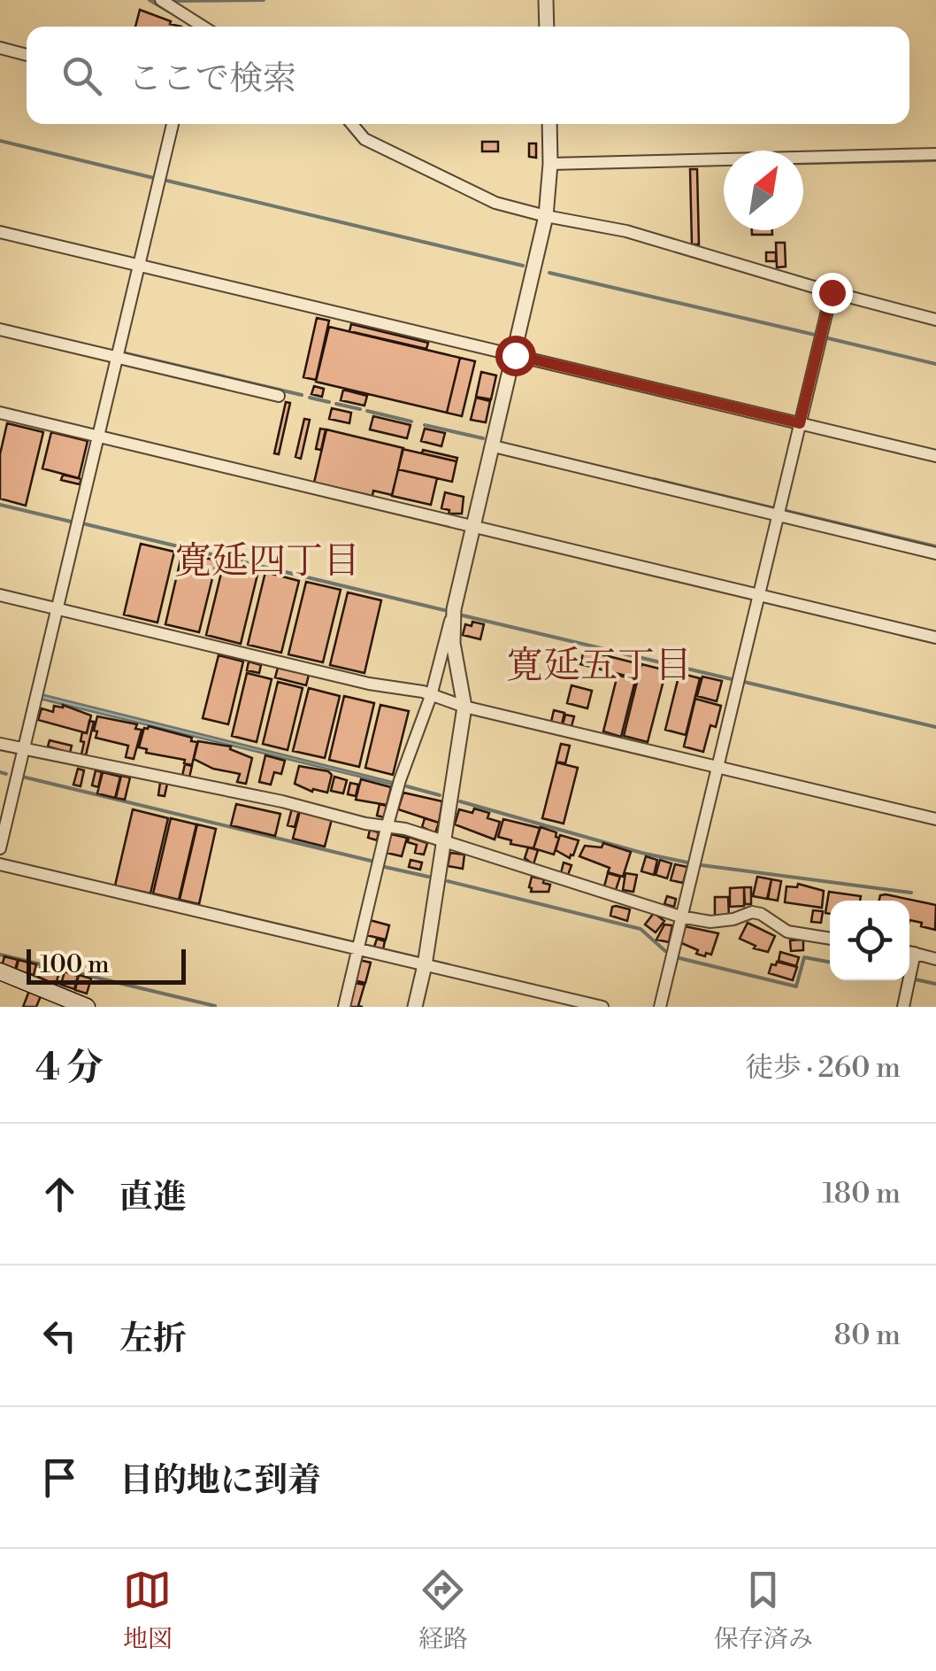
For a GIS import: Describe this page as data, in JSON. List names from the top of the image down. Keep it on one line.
{"districts":["寛延四丁目","寛延五丁目"],"scale_bar":"100 m","north":"top right","page":{"search":"ここで検索","scale":"100 m","heading":["4 分","徒歩 · 260 m"],"list":[["直進","180 m"],["左折","80 m"],"目的地に到着"],"nav":["地図","経路","保存済み"]}}
